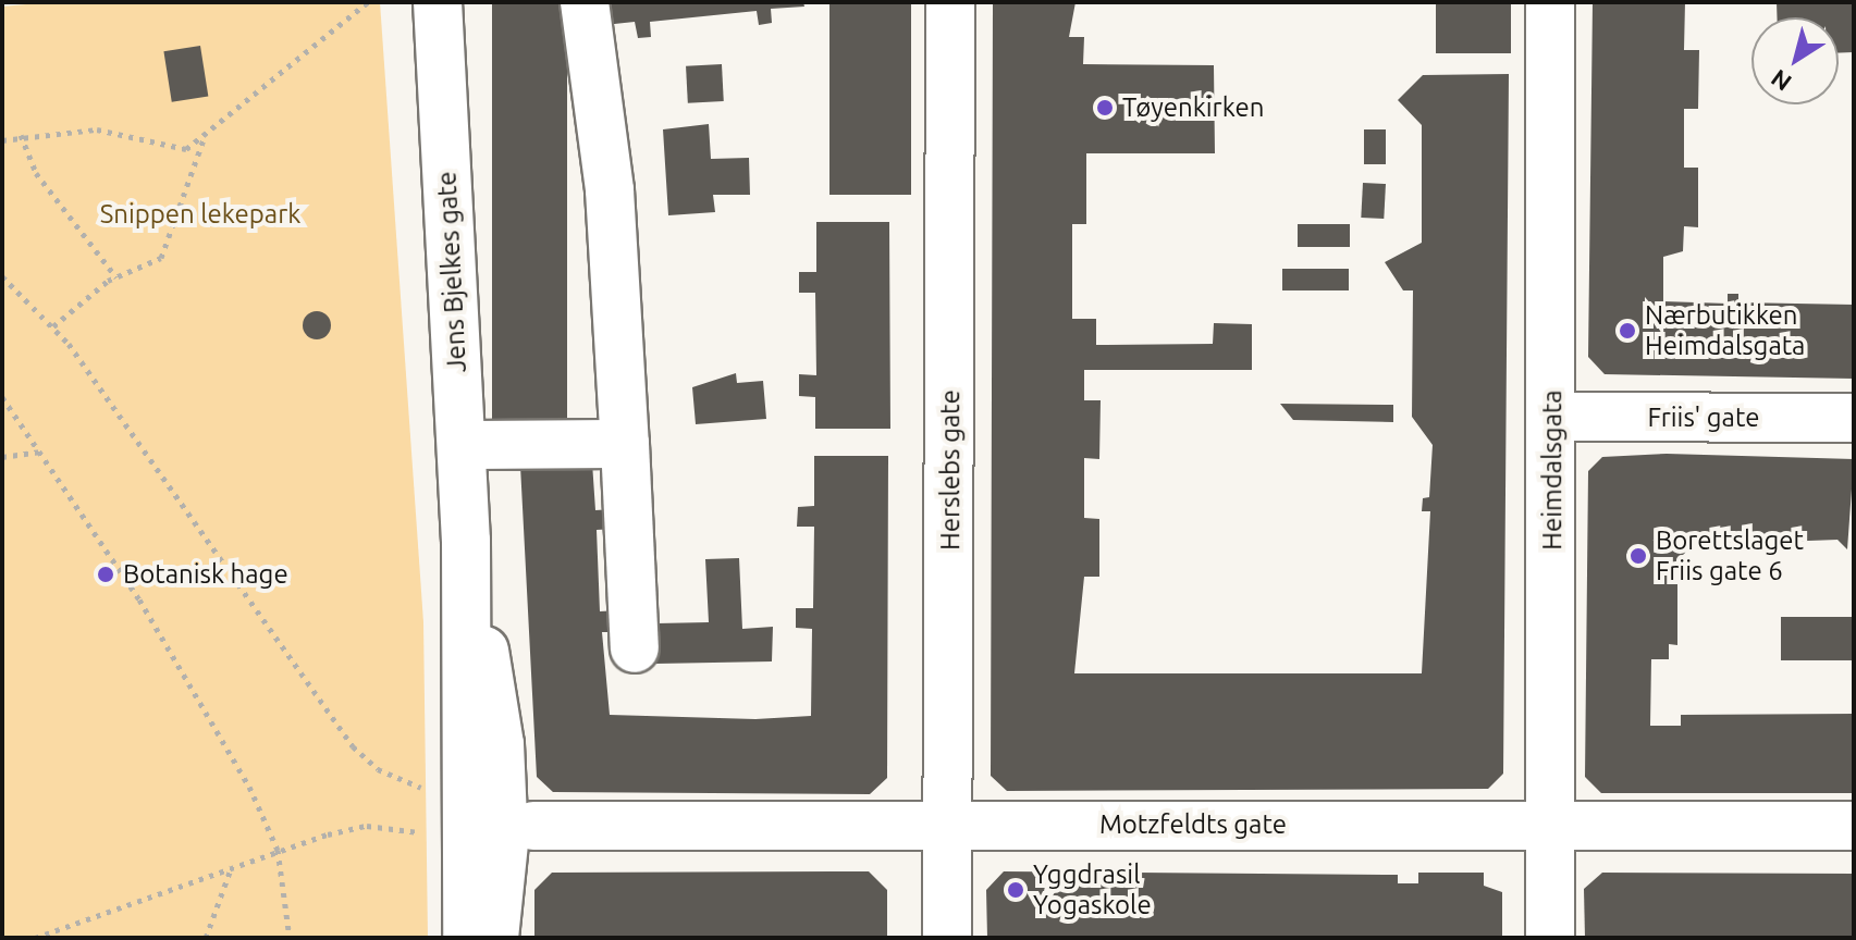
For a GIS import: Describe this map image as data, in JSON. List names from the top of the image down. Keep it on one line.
{"streets":{"street":["Jens Bjelkes gate","Friis' gate","Herslebs gate","Heimdalsgata","Motzfeldts gate"]},"crossings":[["Friis' gate","Heimdalsgata"],["Herslebs gate","Motzfeldts gate"],["Heimdalsgata","Motzfeldts gate"]],"parks":["Snippen lekepark"],"places":["Tøyenkirken","Nærbutikken Heimdalsgata","Borettslaget Friis gate 6","Botanisk hage","Yggdrasil Yogaskole"],"north":"bottom left"}
